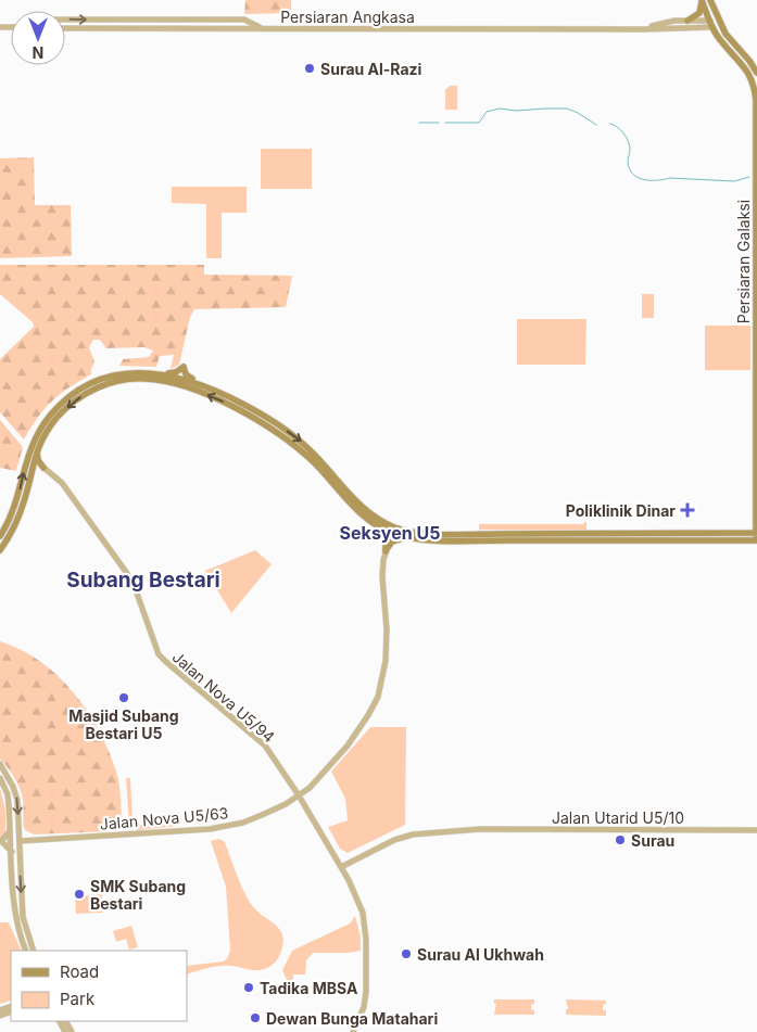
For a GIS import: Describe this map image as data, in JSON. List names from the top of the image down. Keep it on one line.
{"streets":{"main road":["Persiaran Galaksi"],"street":["Persiaran Angkasa","Jalan Nova U5/94","Jalan Utarid U5/10","Jalan Nova U5/63"]},"crossings":[["Persiaran Angkasa","Persiaran Galaksi"],["Jalan Nova U5/94","Jalan Utarid U5/10"],["Jalan Nova U5/94","Jalan Nova U5/63"]],"districts":["Seksyen U5","Subang Bestari"],"places":{"other":["Surau Al-Razi","Masjid Subang Bestari U5","Surau","SMK Subang Bestari","Surau Al Ukhwah","Tadika MBSA","Dewan Bunga Matahari"],"health":["Poliklinik Dinar"]},"legend":["Road","Park"],"north":"bottom"}
